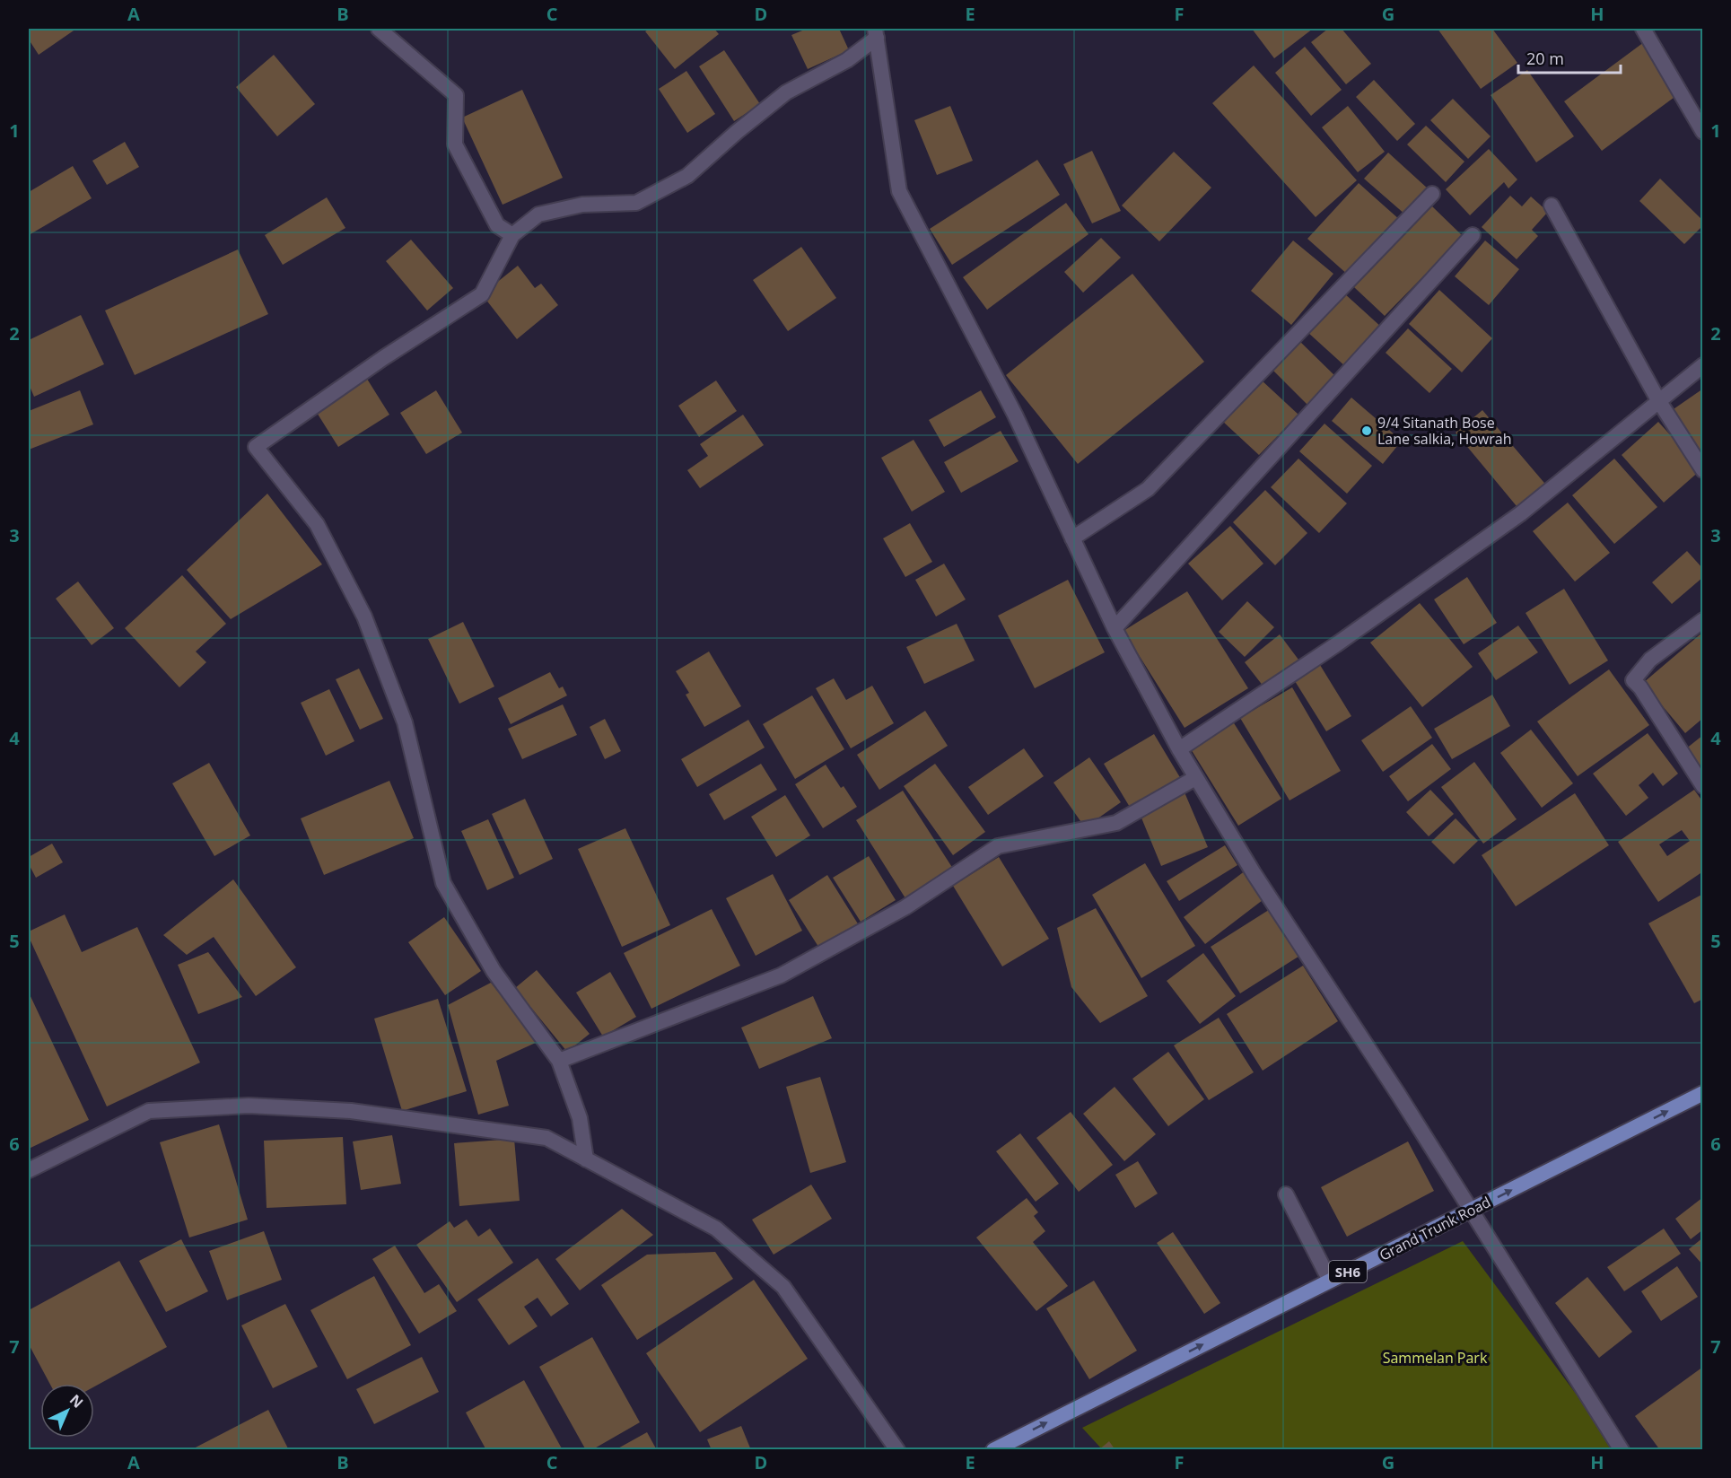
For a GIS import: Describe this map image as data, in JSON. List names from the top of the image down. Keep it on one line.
{"streets":{"main road":["Grand Trunk Road","SH6"]},"one_way":["Grand Trunk Road"],"parks":["Sammelan Park"],"places":["9/4 Sitanath Bose Lane salkia, Howrah"],"scale_bar":"20 m","north":"top right","grid":{"columns":["A","B","C","D","E","F","G","H"],"rows":["1","2","3","4","5","6","7"]}}
